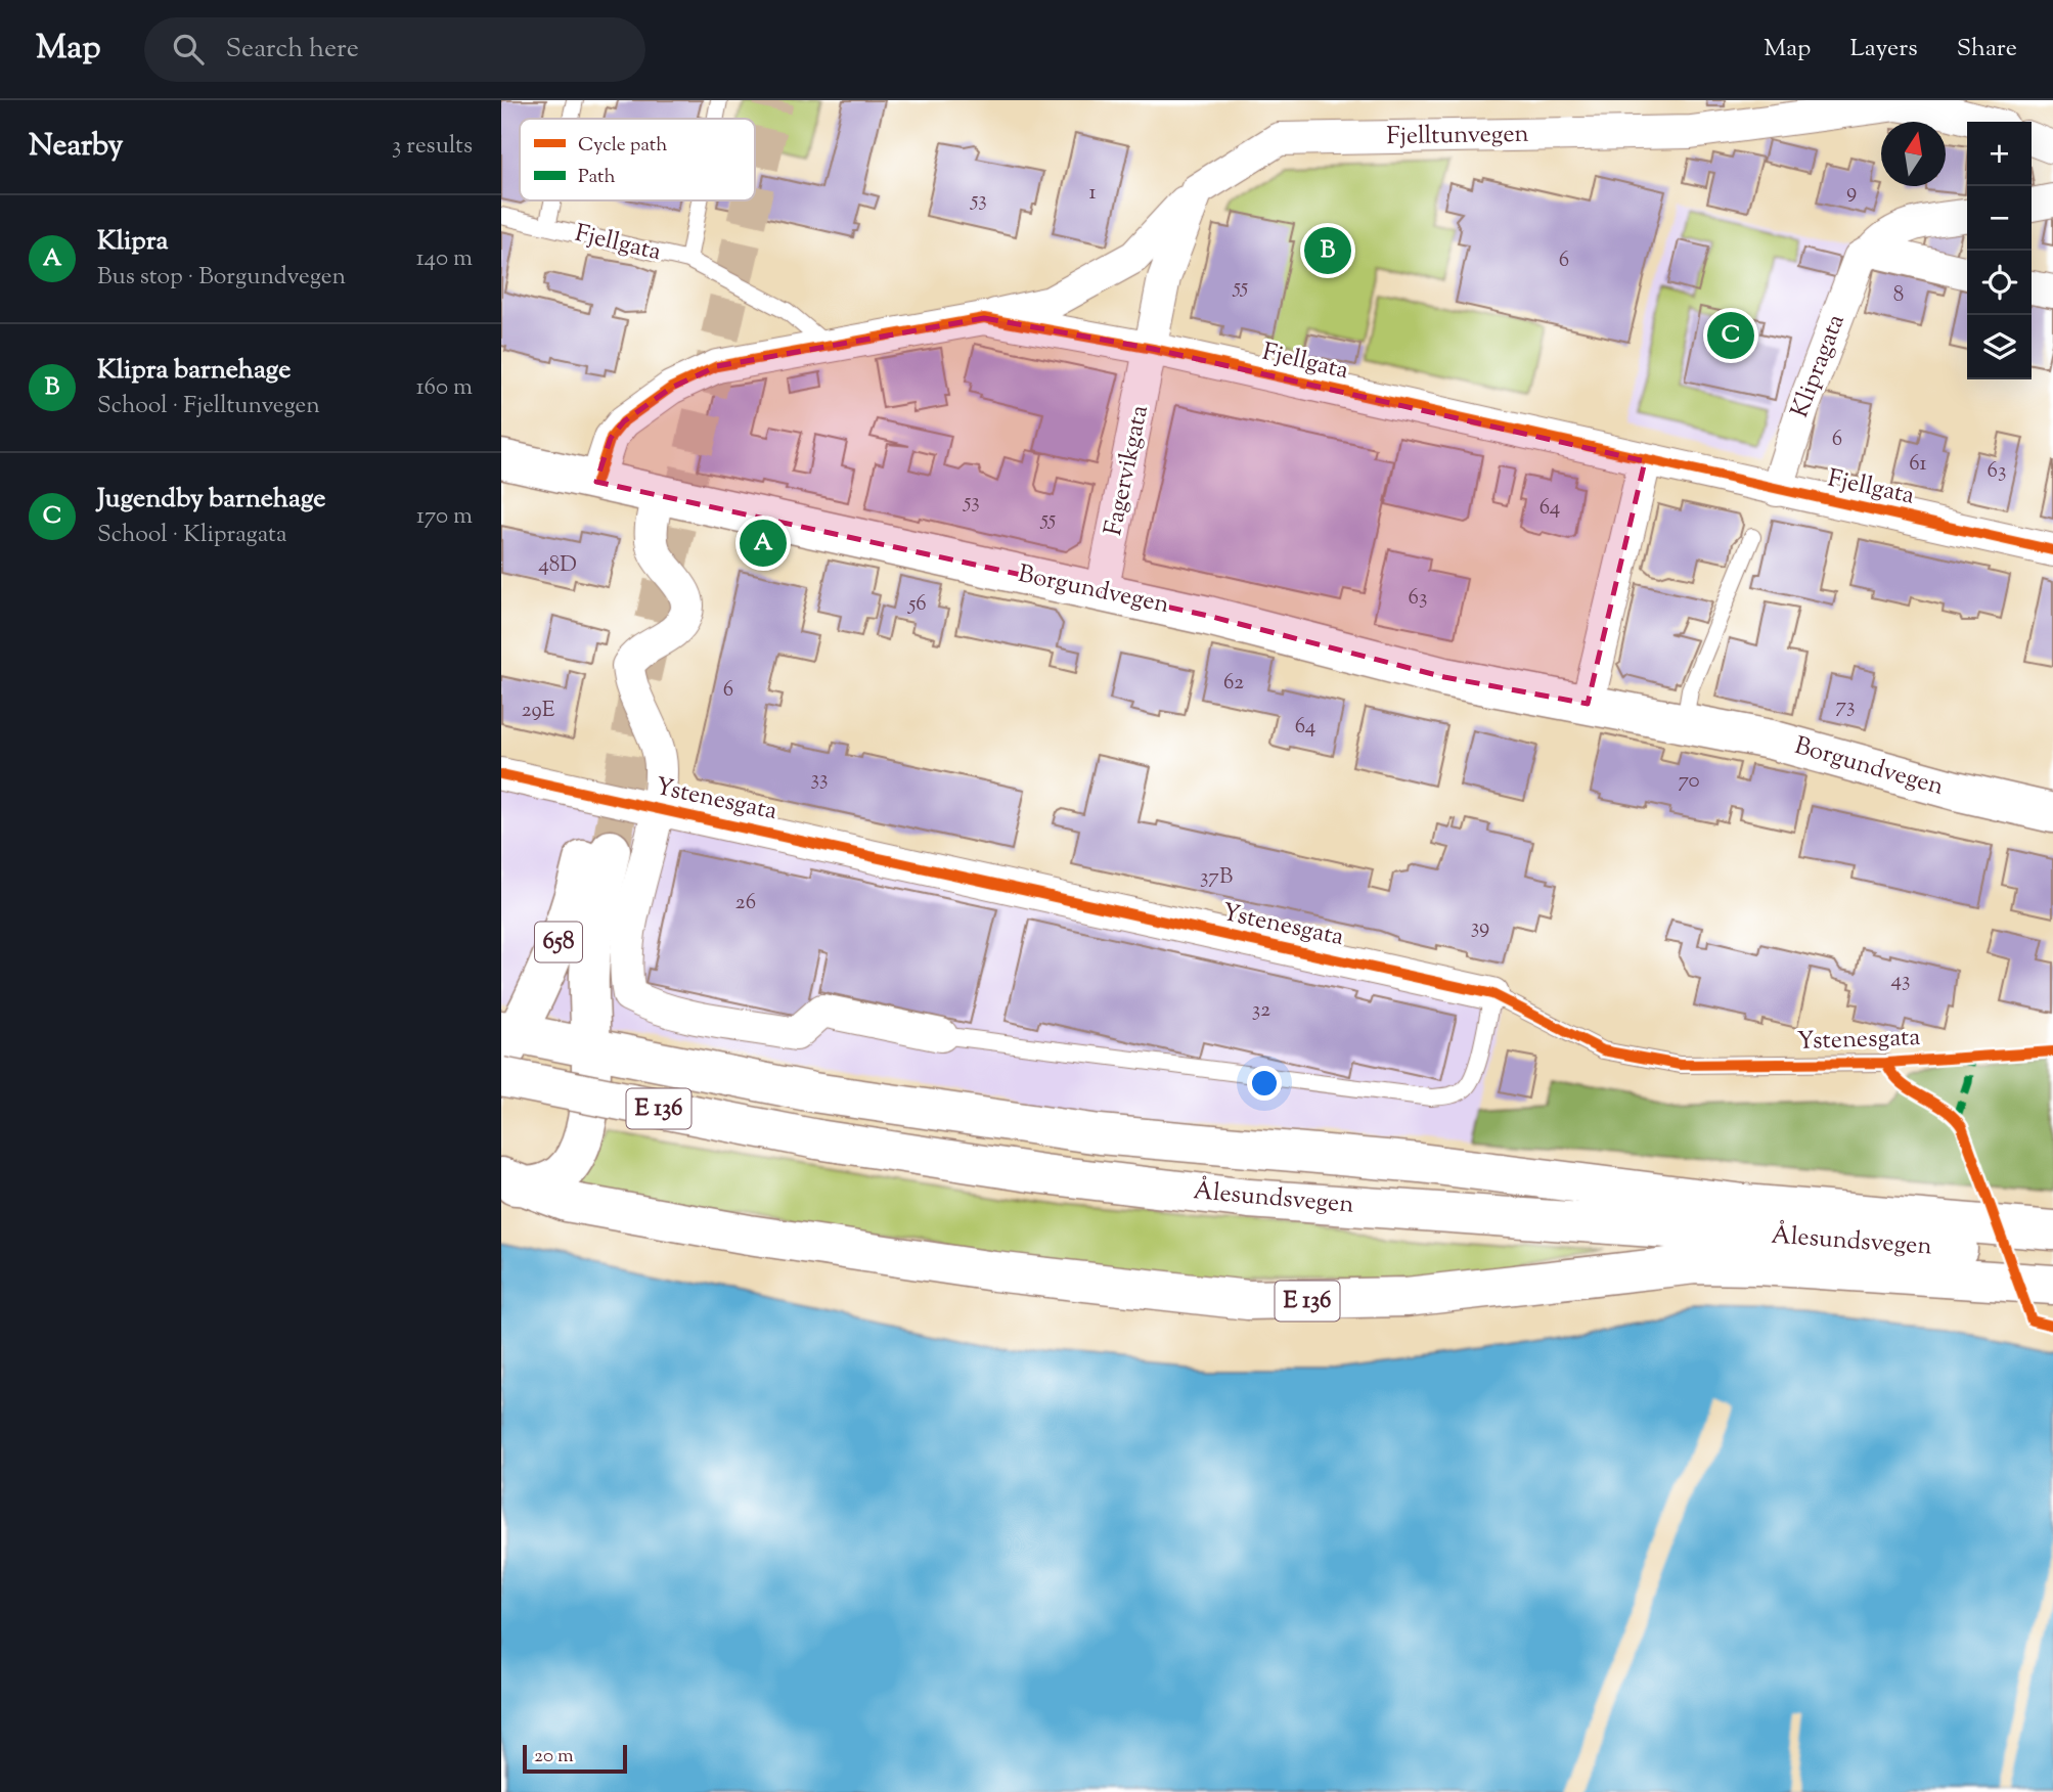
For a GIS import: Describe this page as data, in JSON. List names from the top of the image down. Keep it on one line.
{"streets":{"main road":["Borgundvegen","658","E 136","Ålesundsvegen"],"street":["Fjelltunvegen","Fjellgata","Klipragata","Fagervikgata","Ystenesgata"]},"crossings":[["Fjelltunvegen","Fjellgata"],["Fjellgata","Klipragata"],["Fjellgata","Fagervikgata"],["Fjellgata","Borgundvegen"],["Fagervikgata","Borgundvegen"],["658","E 136"]],"house_numbers":["9","1","53","6","55","8","6","61","63","53","64","55","48D","63","56","62","6","73","29E","64","33","70","37B","26","39","43","32"],"legend":["Cycle path","Path"],"scale_bar":"20 m","north":"top","page":{"header":"Map","search":"Search here","nav":["Map","Layers","Share"],"heading":["Nearby","3 results"],"map_buttons":["+","−"],"list":[{"mark":"A","name":"Klipra","note":"Bus stop · Borgundvegen","value":"140 m"},{"mark":"B","name":"Klipra barnehage","note":"School · Fjelltunvegen","value":"160 m"},{"mark":"C","name":"Jugendby barnehage","note":"School · Klipragata","value":"170 m"}],"pins":["B","C","A"],"scale":"20 m"}}
